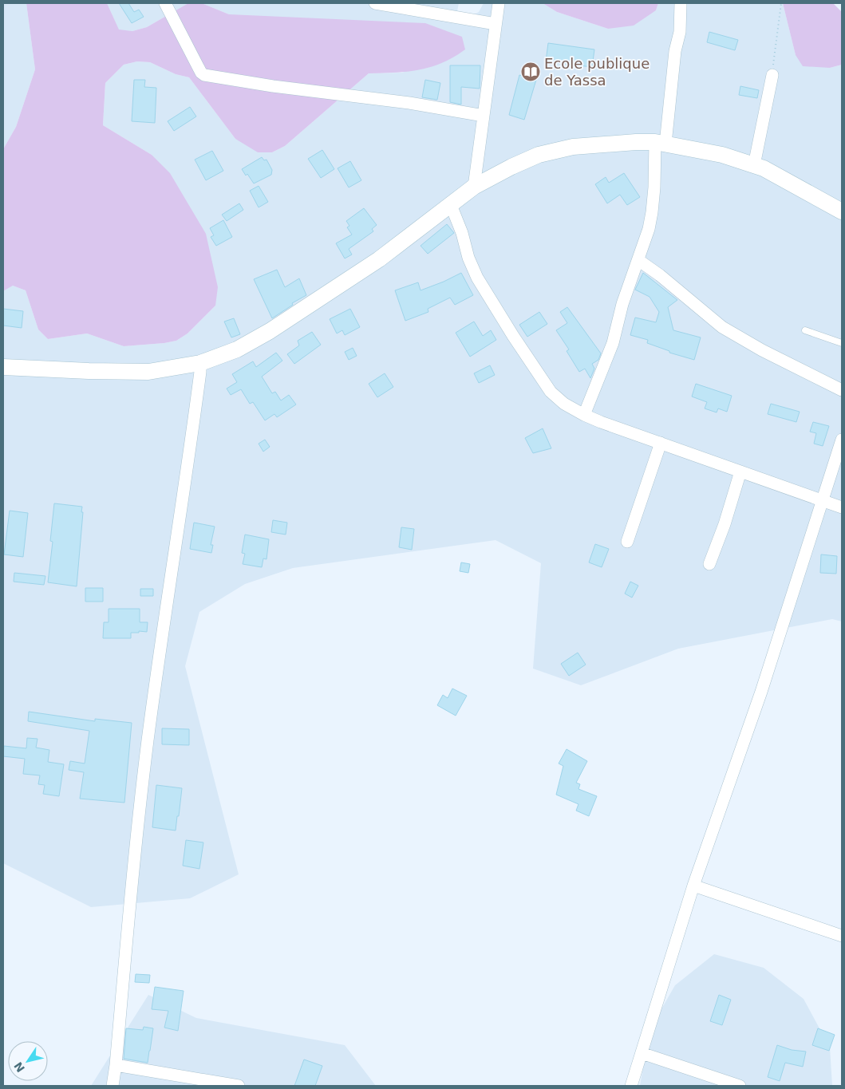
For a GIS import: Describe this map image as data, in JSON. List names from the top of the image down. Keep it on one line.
{"places":{"library":["Ecole publique de Yassa"]},"north":"bottom left"}
